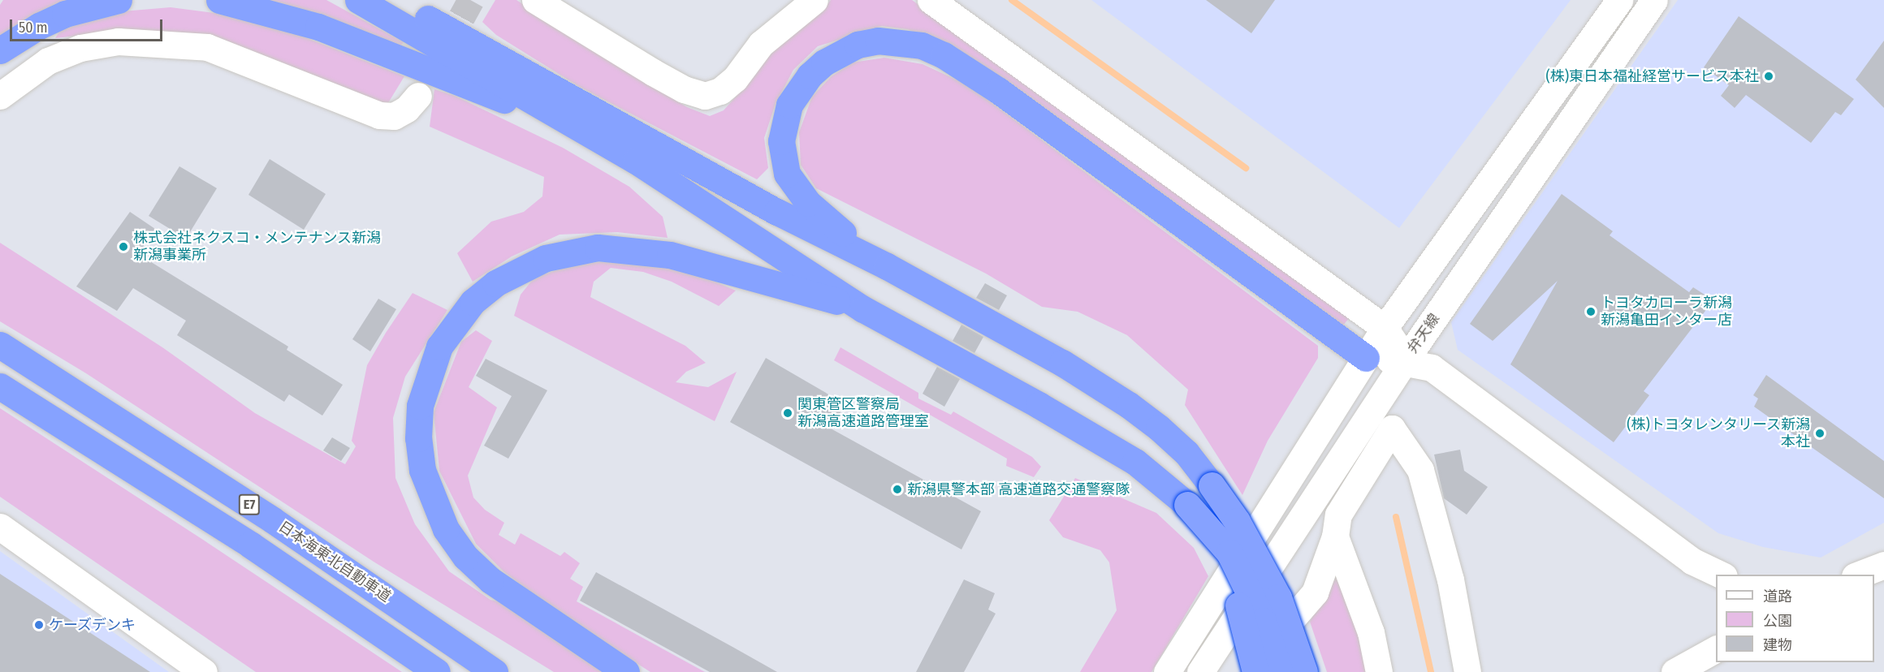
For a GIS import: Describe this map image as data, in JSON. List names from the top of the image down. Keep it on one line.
{"streets":{"highway":["E7","日本海東北自動車道"],"street":["弁天線"]},"places":["(株)東日本福祉経営サービス本社","株式会社ネクスコ・メンテナンス新潟 新潟事業所","トヨタカローラ新潟 新潟亀田インター店","関東管区警察局 新潟高速道路管理室","(株)トヨタレンタリース新潟 本社","新潟県警本部 高速道路交通警察隊","ケーズデンキ"],"legend":["道路","公園","建物"],"scale_bar":"50 m"}
